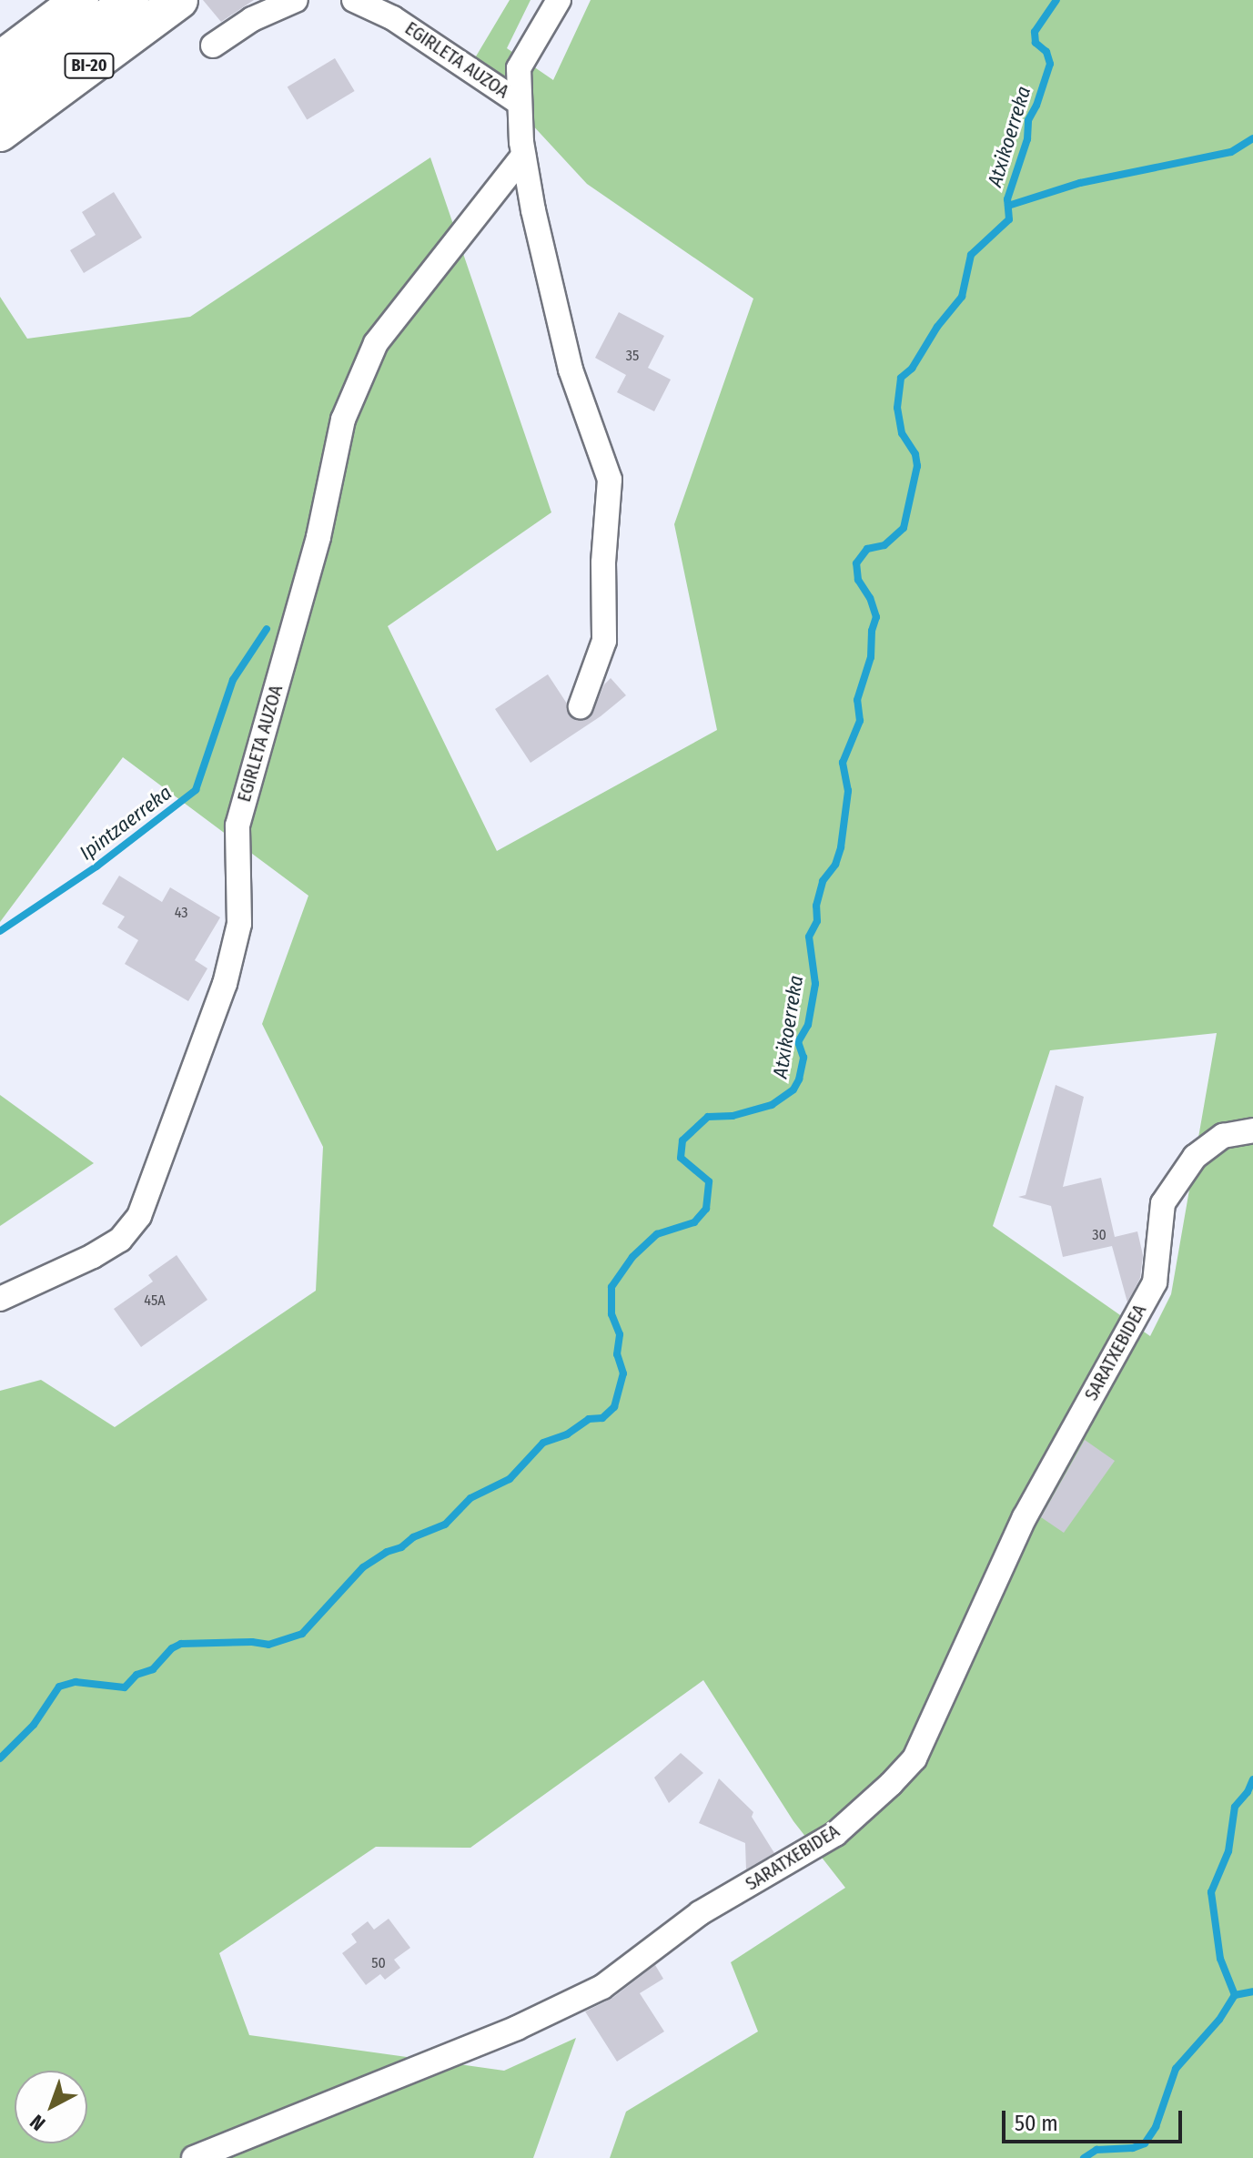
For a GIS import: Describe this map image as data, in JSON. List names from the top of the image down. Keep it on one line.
{"streets":{"main road":["BI-20"],"street":["EGIRLETA AUZOA","SARATXEBIDEA"]},"water":["Atxikoerreka","Ipintzaerreka"],"house_numbers":["35","43","30","45A","50"],"scale_bar":"50 m","north":"bottom left"}
